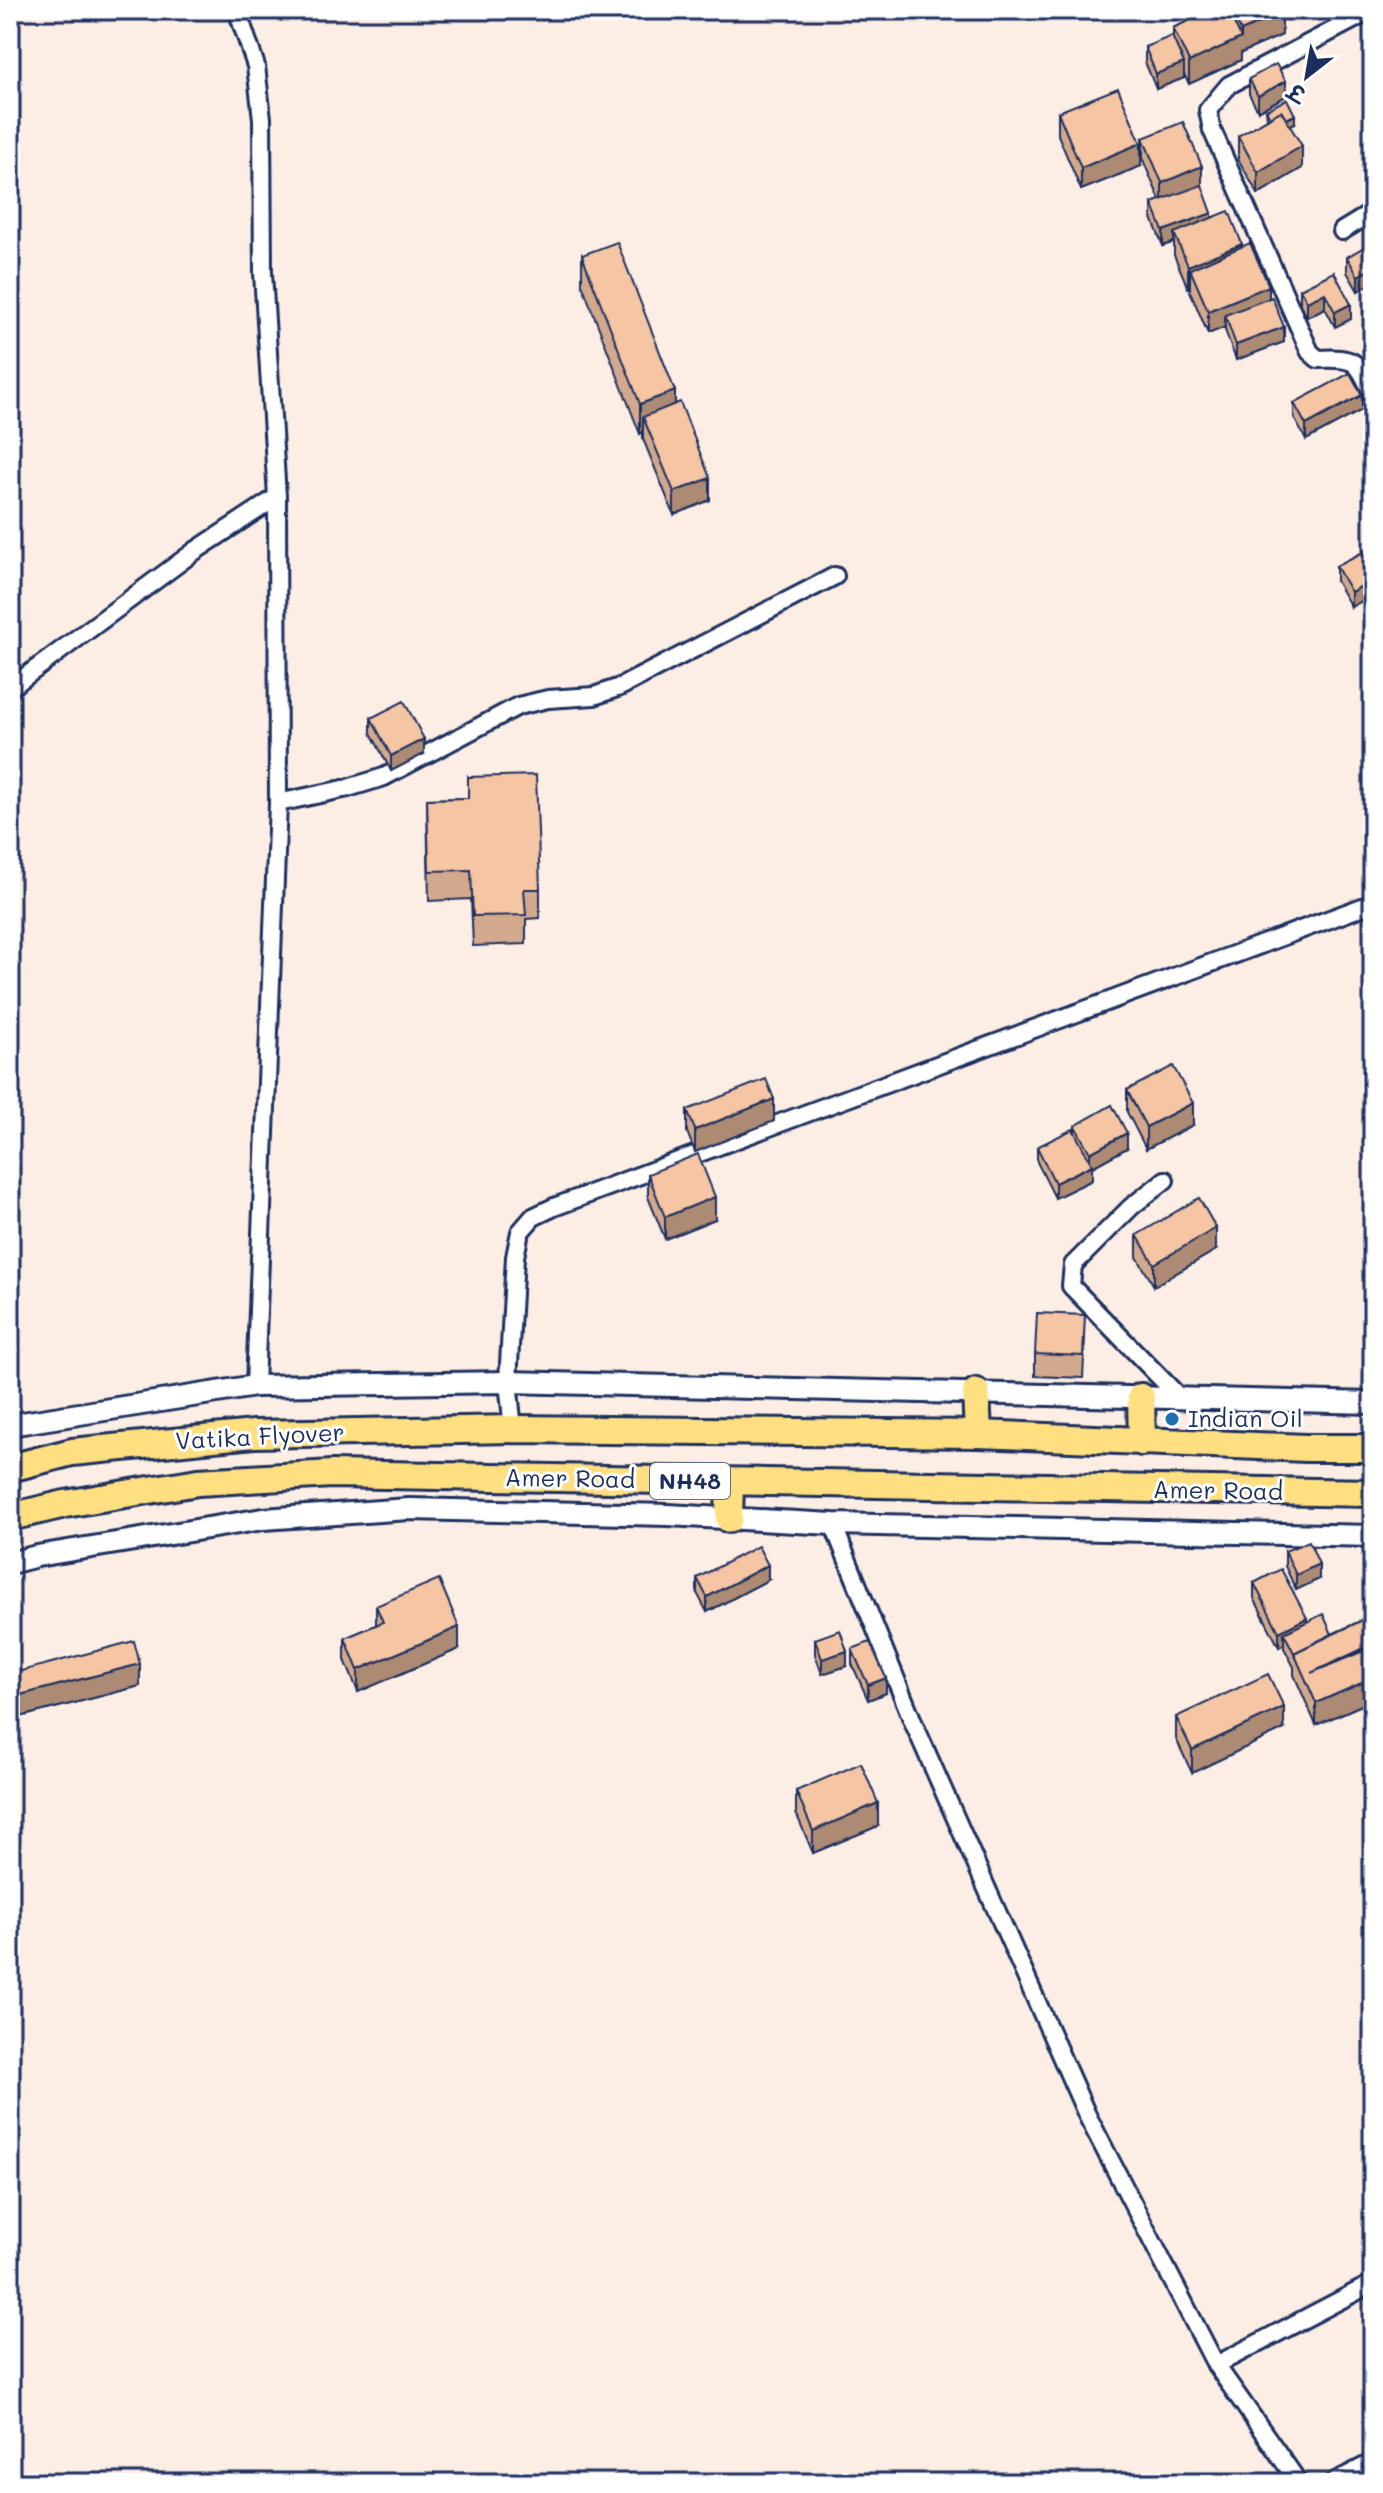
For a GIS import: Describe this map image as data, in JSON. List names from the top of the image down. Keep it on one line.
{"streets":{"highway":["Vatika Flyover","Amer Road","NH48"]},"crossings":[["Vatika Flyover","NH48"]],"places":["Indian Oil"],"north":"bottom left"}
